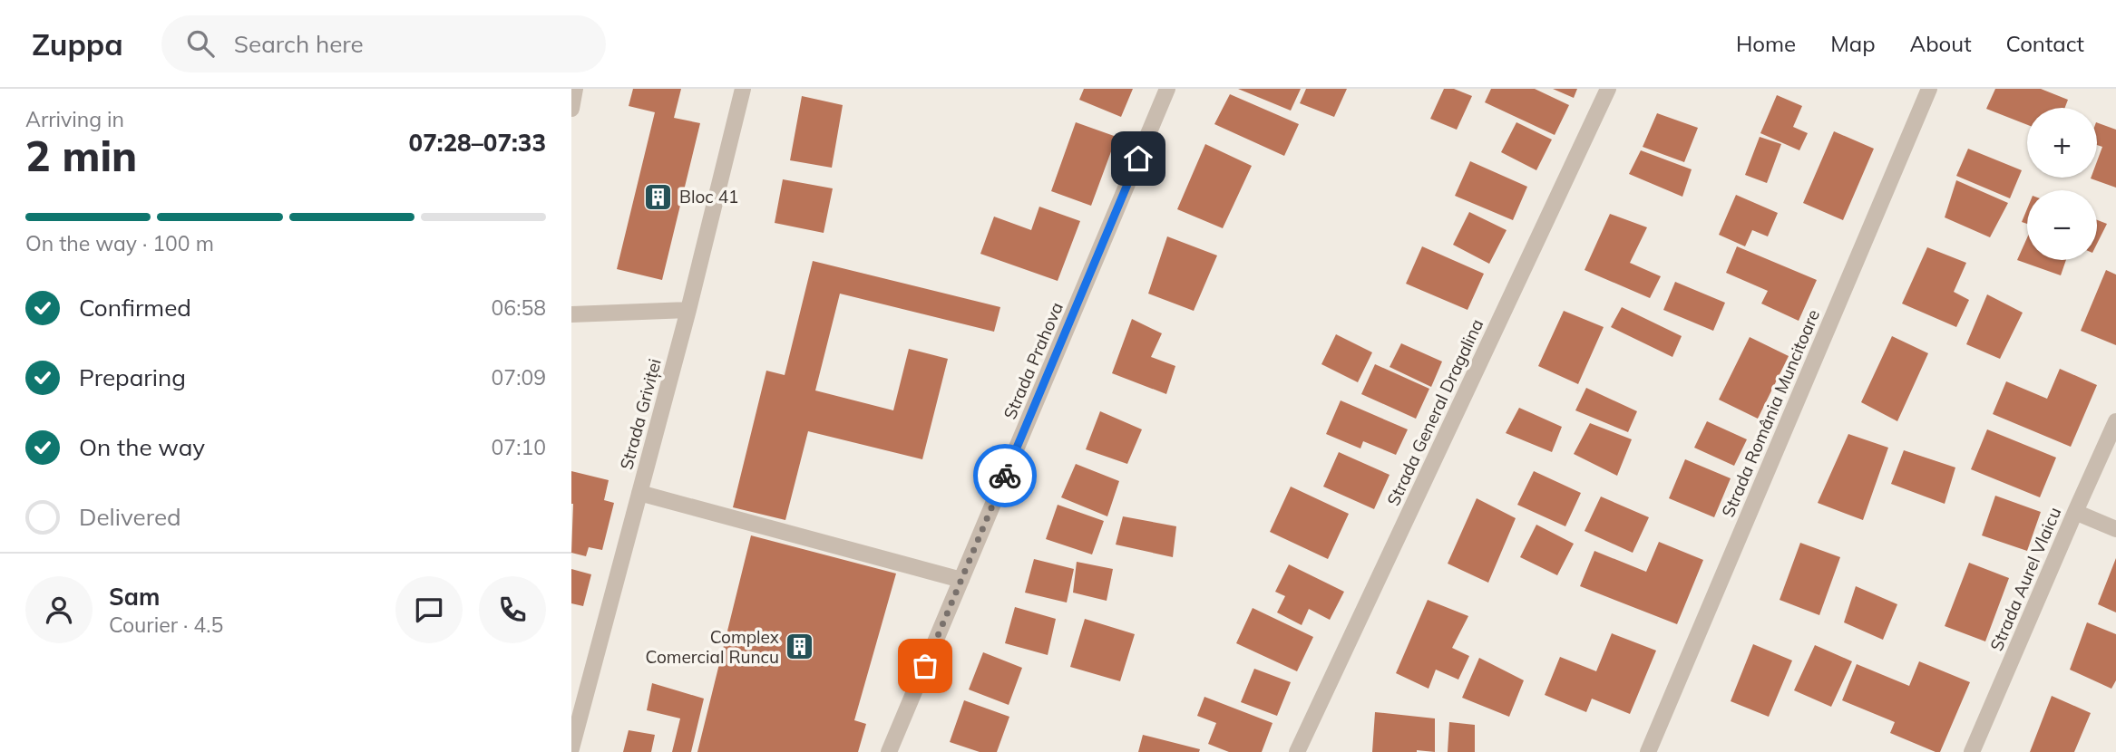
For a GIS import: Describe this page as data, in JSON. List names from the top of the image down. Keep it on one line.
{"streets":{"street":["Strada Prahova","Strada General Dragalina","Strada România Muncitoare","Strada Griviței","Strada Aurel Vlaicu"]},"places":{"building":["Bloc 41","Complex Comercial Runcu"]},"page":{"header":"Zuppa","search":"Search here","nav":["Home","Map","About","Contact"],"heading":["2 min","Arriving in","07:28–07:33"],"panel":["Sam","Courier · 4.5"],"map_buttons":["+","−"],"bar":"On the way · 100 m","list":[["Confirmed","06:58"],["Preparing","07:09"],["On the way","07:10"],"Delivered"]}}
